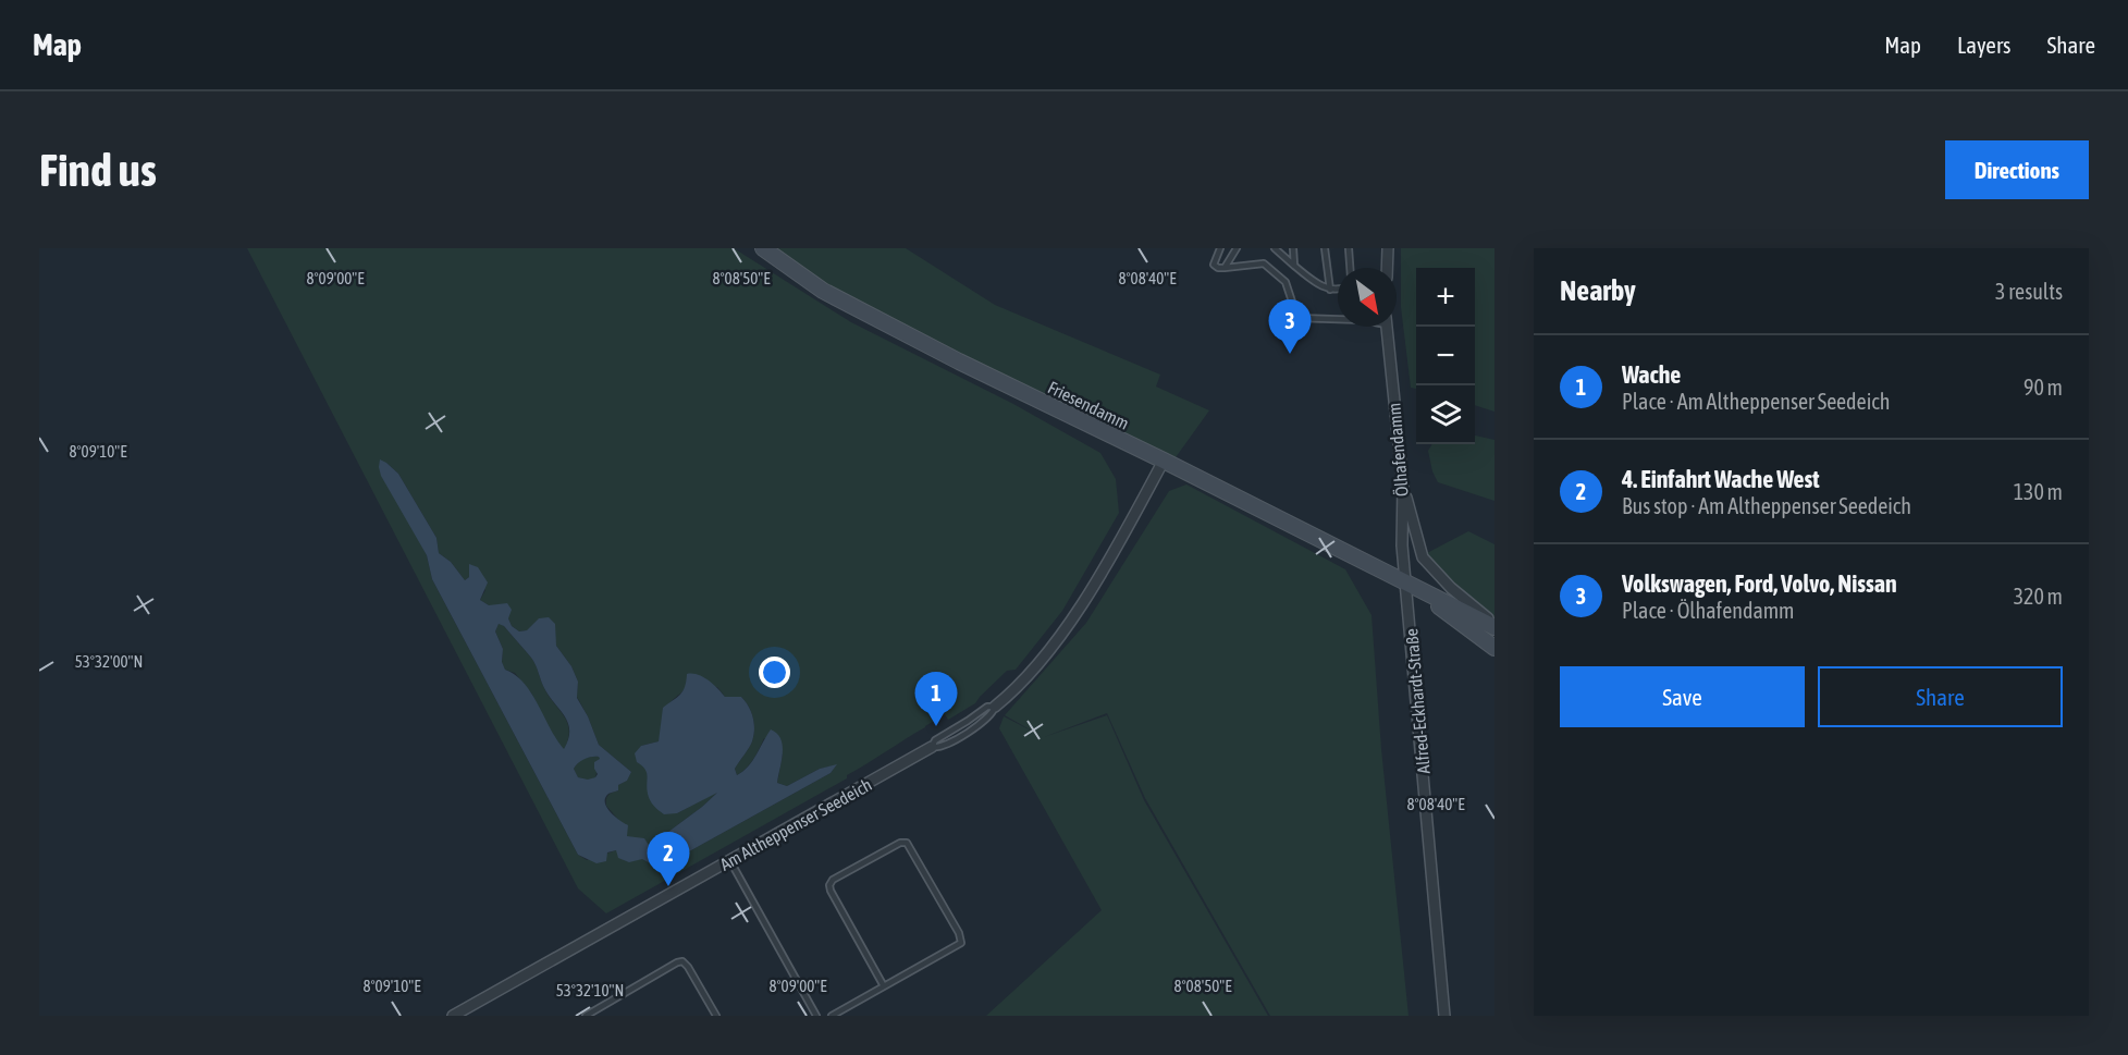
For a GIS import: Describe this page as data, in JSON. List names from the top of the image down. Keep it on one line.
{"streets":{"main road":["Friesendamm"],"street":["Ölhafendamm","Alfred-Eckhardt-Straße","Am Altheppenser Seedeich"]},"crossings":[["Friesendamm","Ölhafendamm"],["Friesendamm","Alfred-Eckhardt-Straße"],["Friesendamm","Am Altheppenser Seedeich"],["Ölhafendamm","Alfred-Eckhardt-Straße"]],"north":"bottom right","page":{"header":"Map","nav":["Map","Layers","Share"],"buttons":["Directions",["Save","Share"]],"title":"Find us","heading":["Nearby","3 results"],"map_buttons":["+","−"],"pins":["3","1","2"],"list":[{"mark":"1","name":"Wache","note":"Place · Am Altheppenser Seedeich","value":"90 m"},{"mark":"2","name":"4. Einfahrt Wache West","note":"Bus stop · Am Altheppenser Seedeich","value":"130 m"},{"mark":"3","name":"Volkswagen, Ford, Volvo, Nissan","note":"Place · Ölhafendamm","value":"320 m"}]},"coordinates":["8°09'00\"E","8°08'50\"E","8°08'40\"E","8°09'10\"E","53°32'00\"N","53°32'10\"N"]}
